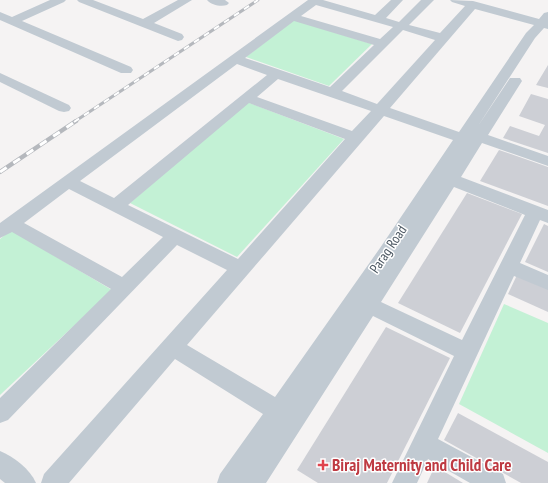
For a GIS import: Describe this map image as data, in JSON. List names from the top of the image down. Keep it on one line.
{"streets":{"street":["Parag Road"]},"places":{"health":["Biraj Maternity and Child Care"]}}
